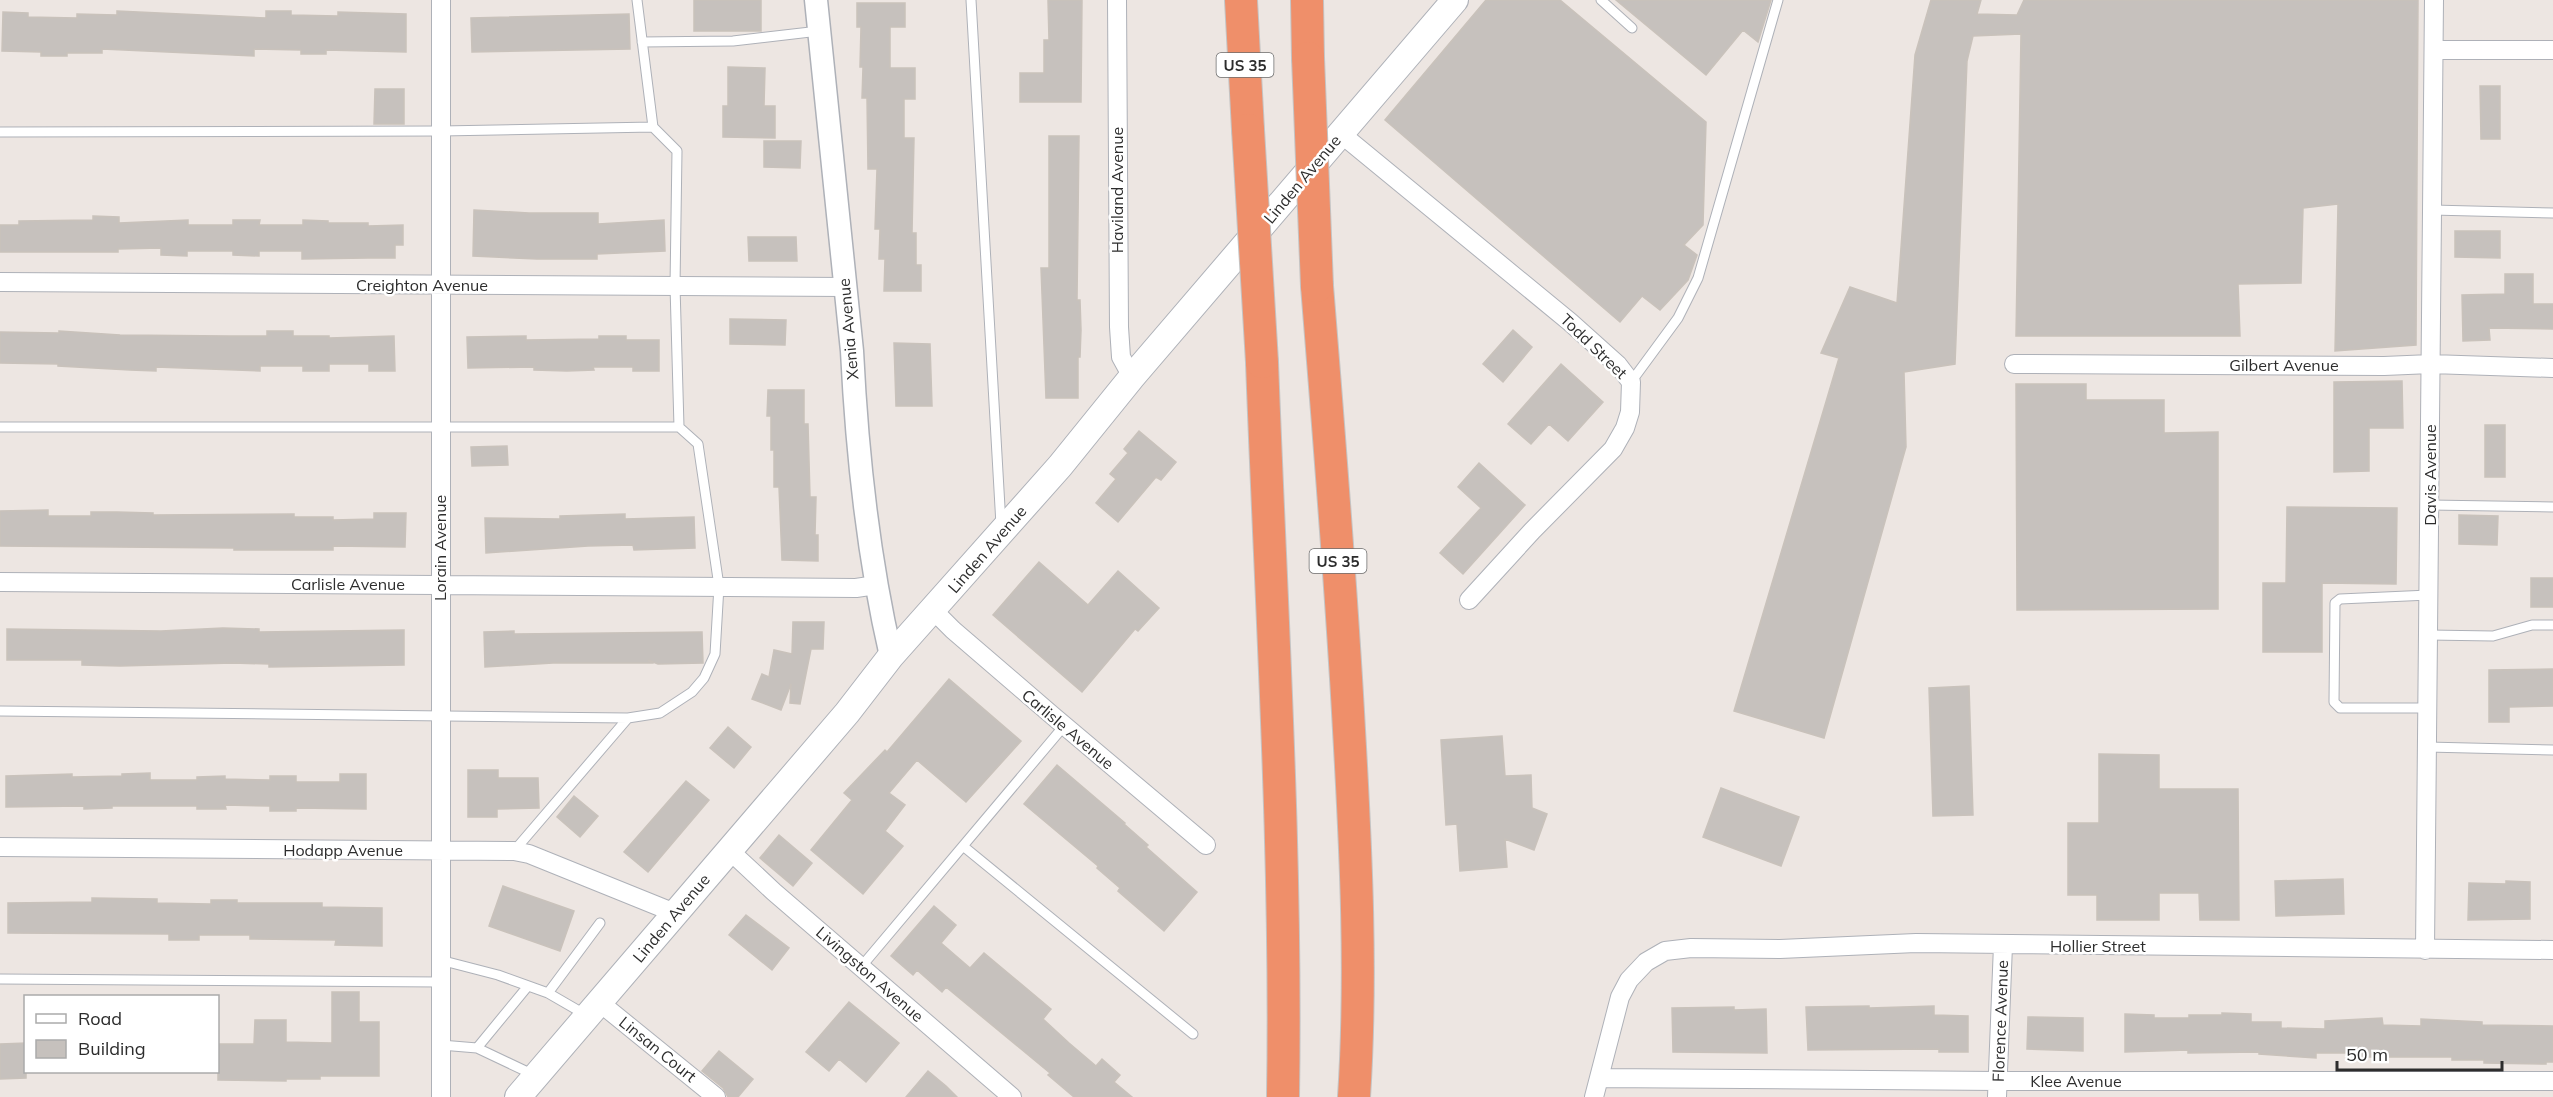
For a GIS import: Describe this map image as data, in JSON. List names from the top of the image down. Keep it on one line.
{"streets":{"highway":["US 35"],"main road":["Linden Avenue"],"street":["Haviland Avenue","Creighton Avenue","Xenia Avenue","Todd Street","Gilbert Avenue","Davis Avenue","Lorain Avenue","Carlisle Avenue","Hodapp Avenue","Hollier Street","Livingston Avenue","Florence Avenue","Linsan Court","Klee Avenue"]},"crossings":[["Linden Avenue","Haviland Avenue"],["Linden Avenue","Xenia Avenue"],["Linden Avenue","Todd Street"],["Linden Avenue","Carlisle Avenue"],["Linden Avenue","Hodapp Avenue"],["Linden Avenue","Livingston Avenue"],["Linden Avenue","Linsan Court"],["Creighton Avenue","Xenia Avenue"],["Creighton Avenue","Lorain Avenue"],["Xenia Avenue","Carlisle Avenue"],["Gilbert Avenue","Davis Avenue"],["Davis Avenue","Hollier Street"],["Lorain Avenue","Carlisle Avenue"],["Lorain Avenue","Hodapp Avenue"],["Hollier Street","Florence Avenue"],["Hollier Street","Klee Avenue"],["Florence Avenue","Klee Avenue"]],"legend":["Road","Building"],"scale_bar":"50 m"}
